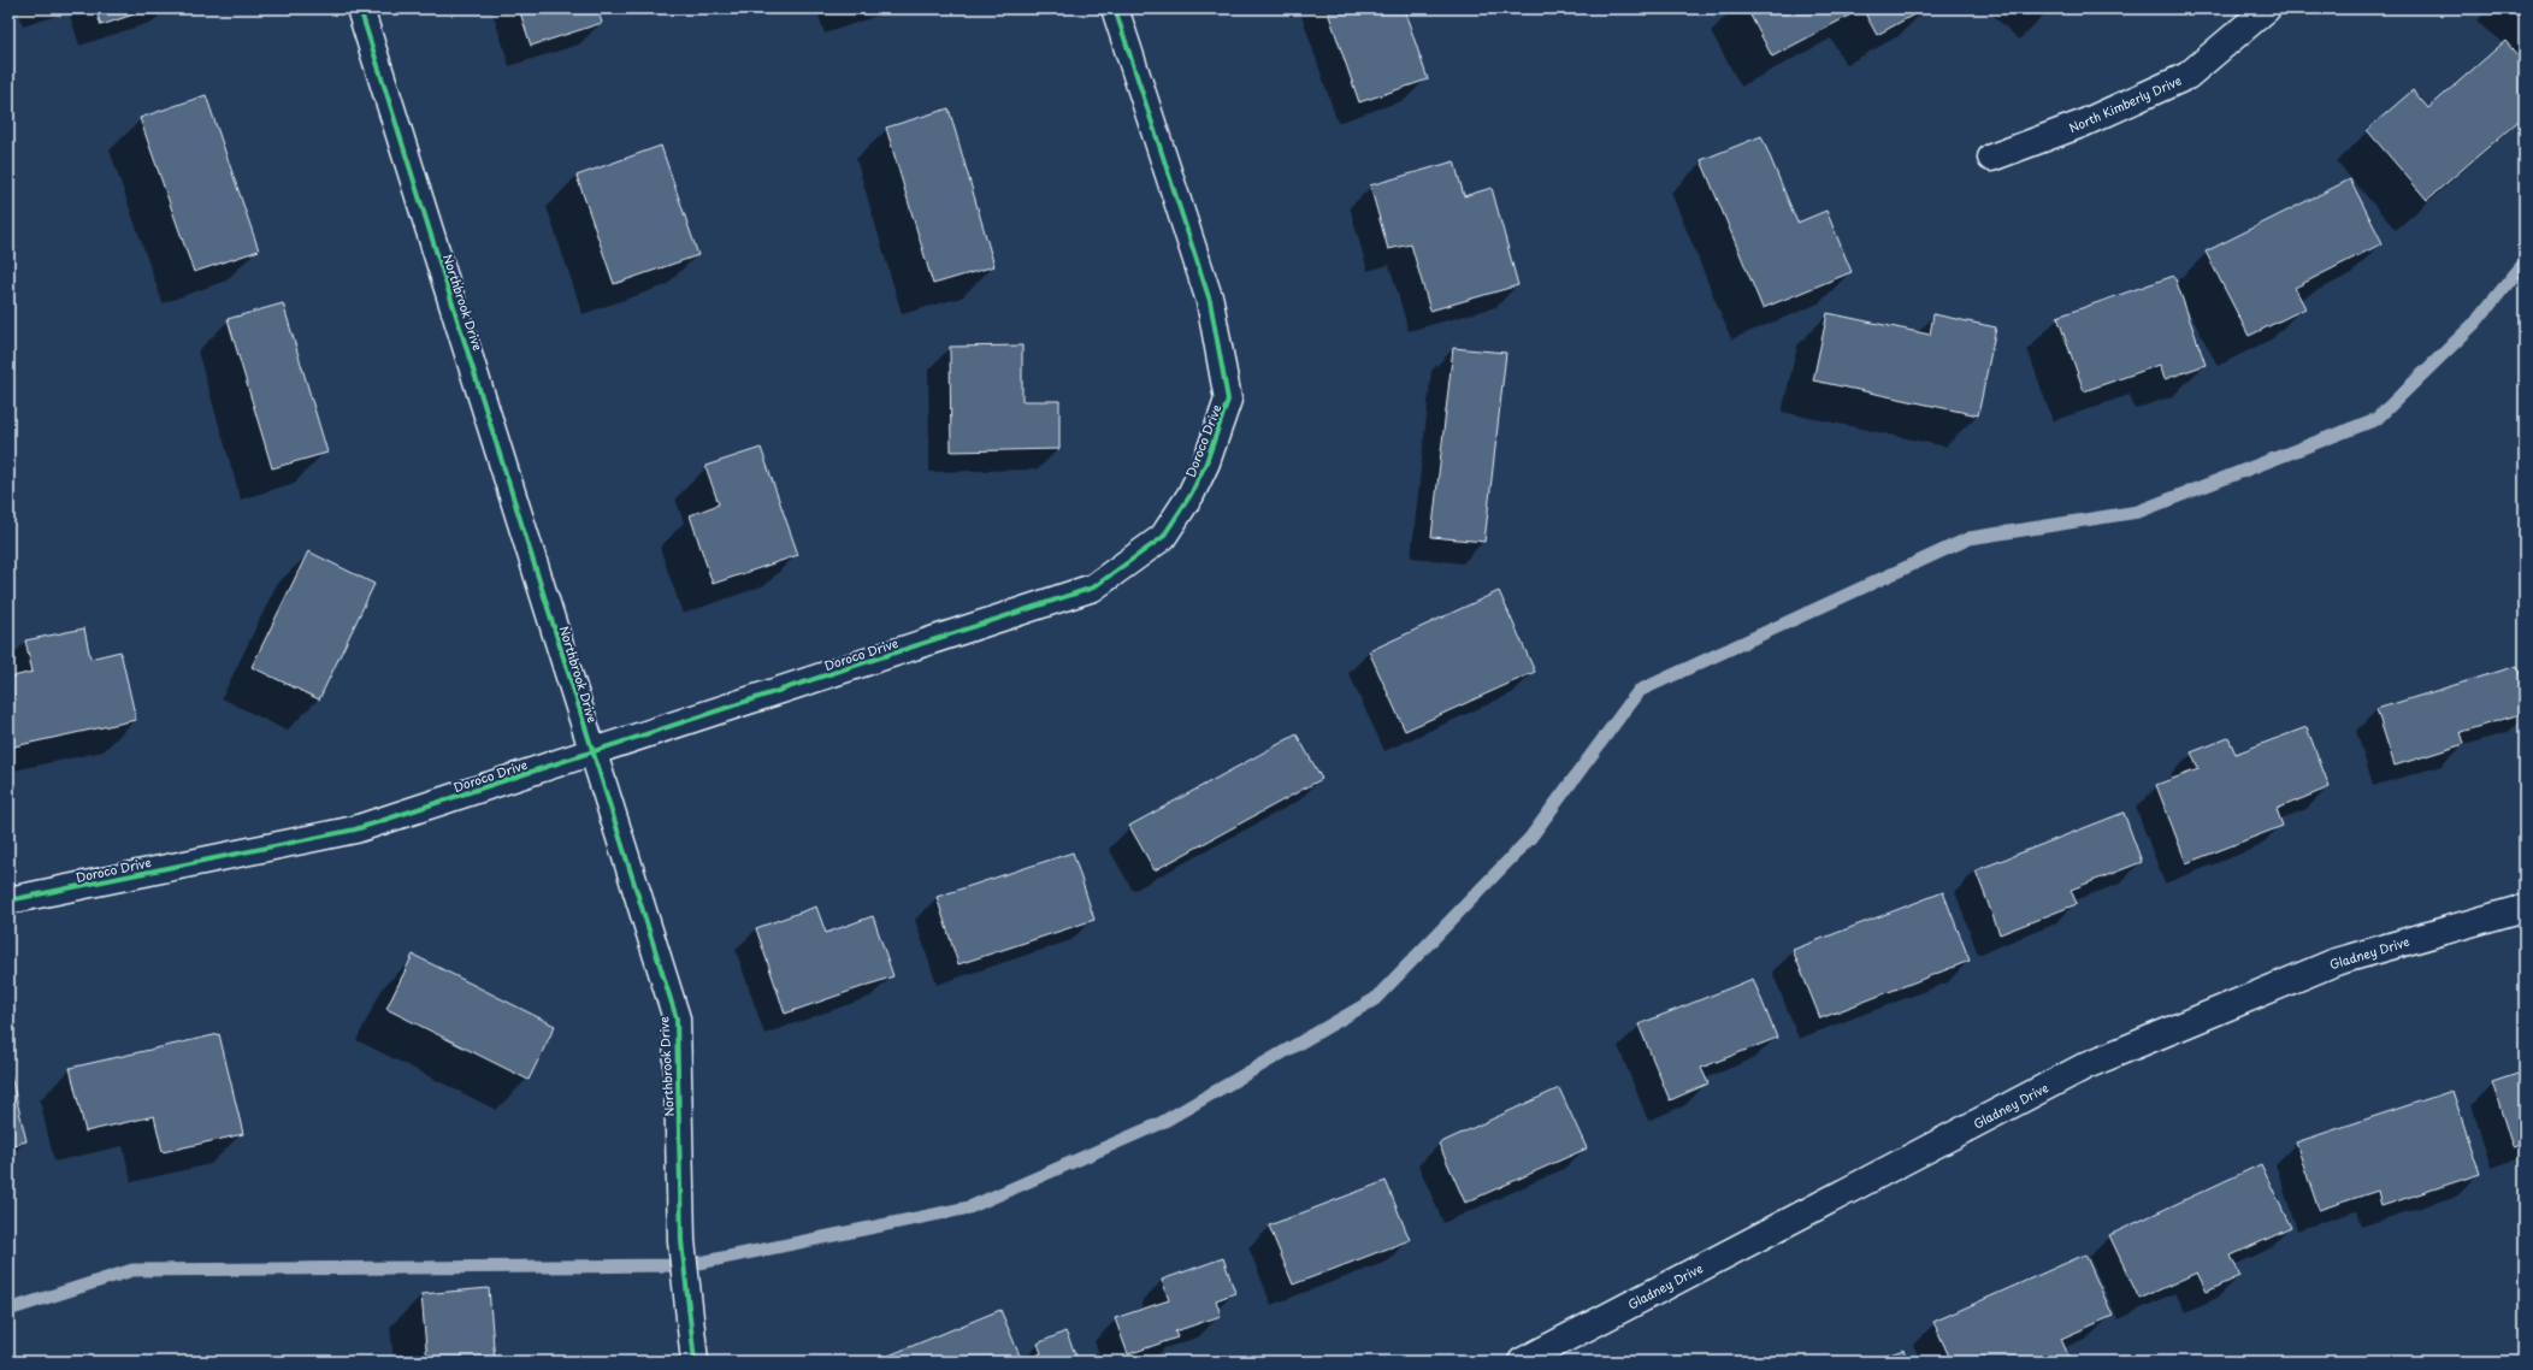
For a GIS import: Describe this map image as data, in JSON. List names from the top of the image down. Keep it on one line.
{"streets":{"street":["North Kimberly Drive","Northbrook Drive","Doroco Drive","Gladney Drive"]},"crossings":[["Northbrook Drive","Doroco Drive"]]}
